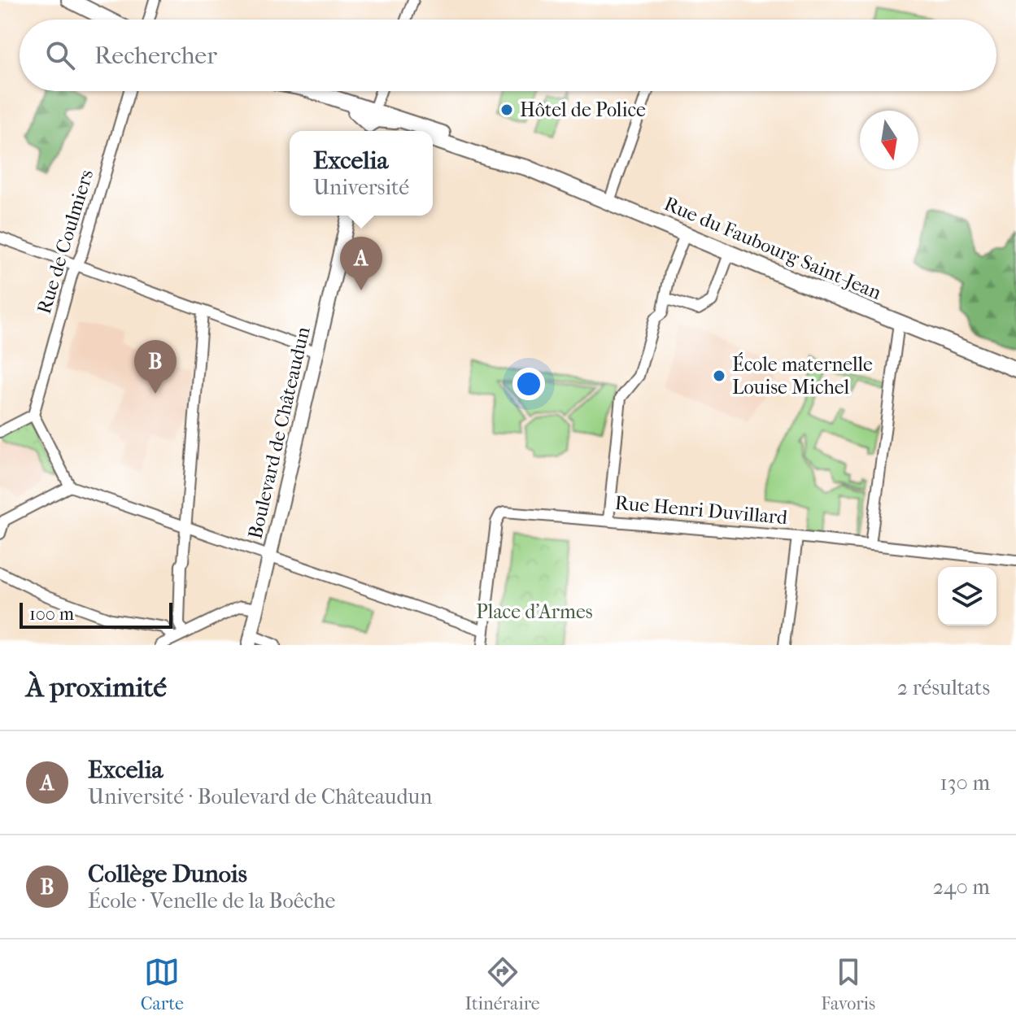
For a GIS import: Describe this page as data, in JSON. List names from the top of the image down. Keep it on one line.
{"streets":{"main road":["Rue du Faubourg Saint-Jean","Boulevard de Châteaudun"],"street":["Rue de Coulmiers","Rue Henri Duvillard"]},"parks":["Place d'Armes"],"places":["Hôtel de Police","École maternelle Louise Michel"],"scale_bar":"100 m","north":"bottom","page":{"search":"Rechercher","popup":["Excelia","Université"],"pins":["A","B"],"scale":"100 m","heading":["À proximité","2 résultats"],"list":[{"mark":"A","name":"Excelia","note":"Université · Boulevard de Châteaudun","value":"130 m"},{"mark":"B","name":"Collège Dunois","note":"École · Venelle de la Boêche","value":"240 m"}],"nav":["Carte","Itinéraire","Favoris"]}}
